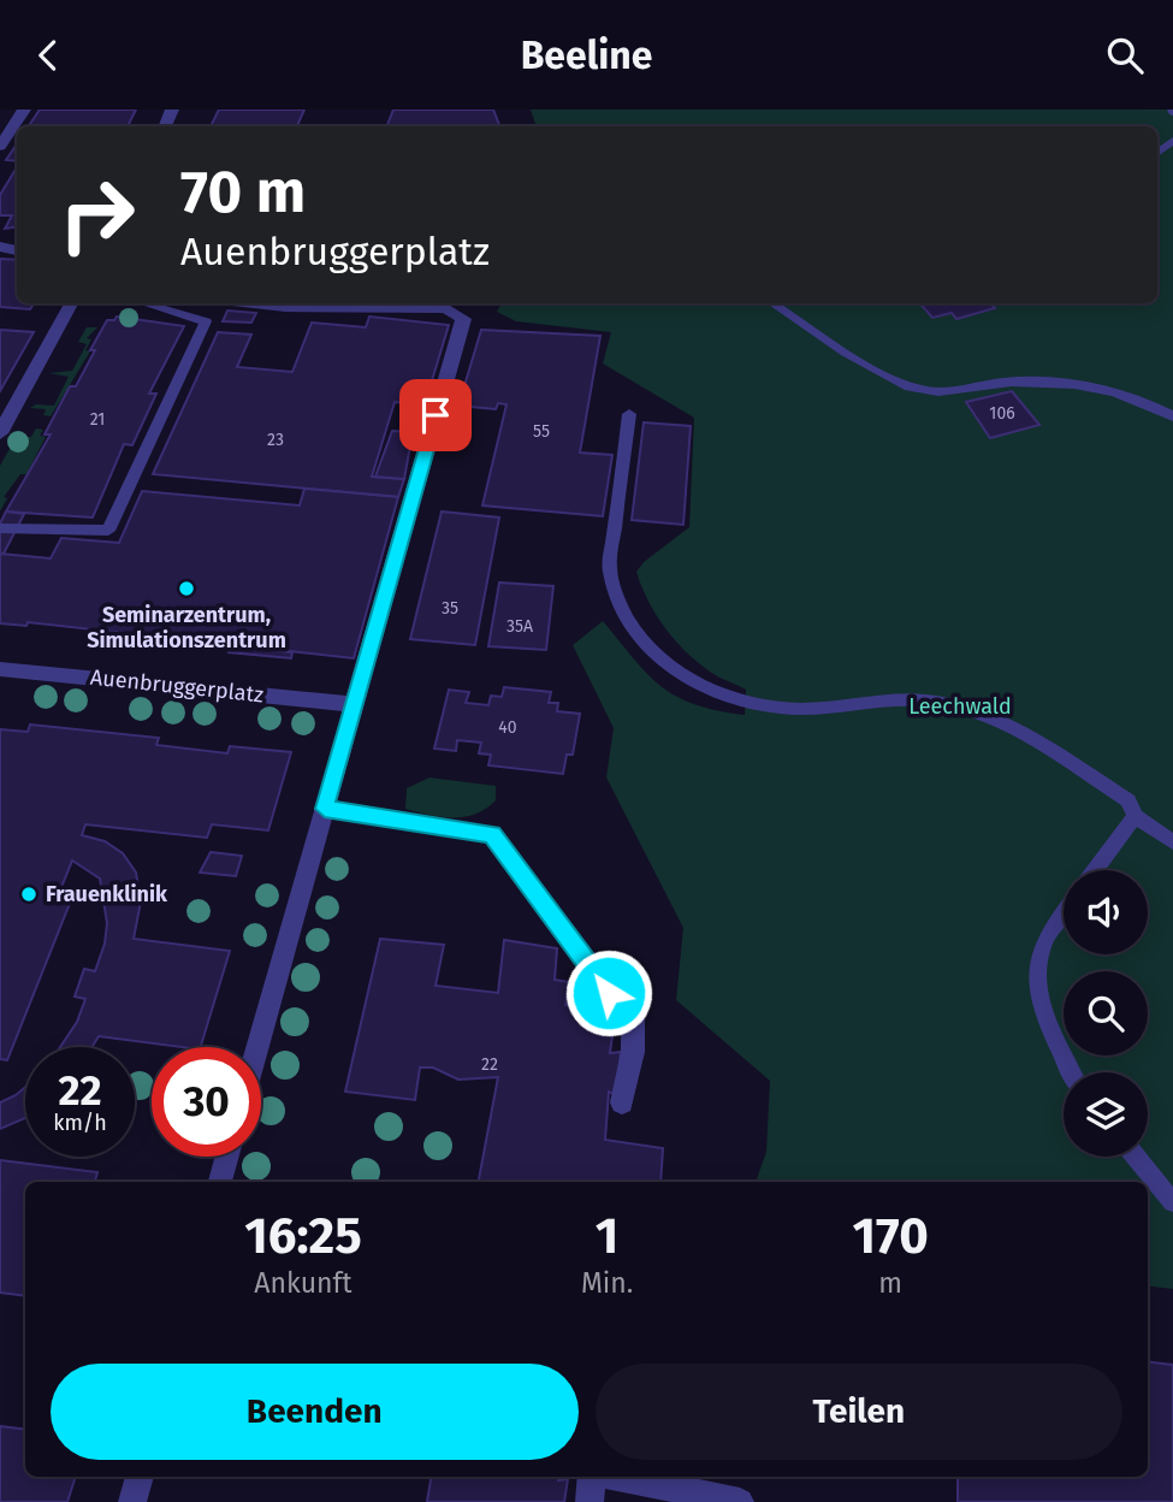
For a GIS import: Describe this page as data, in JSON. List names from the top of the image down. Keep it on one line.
{"streets":{"street":["Auenbruggerplatz"]},"parks":["Leechwald"],"places":["Seminarzentrum, Simulationszentrum","Frauenklinik"],"house_numbers":["106","21","55","23","35","35A","40","22"],"page":{"header":"Beeline","turn":["70 m","Auenbruggerplatz"],"speed":"22 km/h","limit":"30","eta":["16:25","Ankunft","1","Min.","170","m"],"buttons":["Beenden","Teilen"]}}
